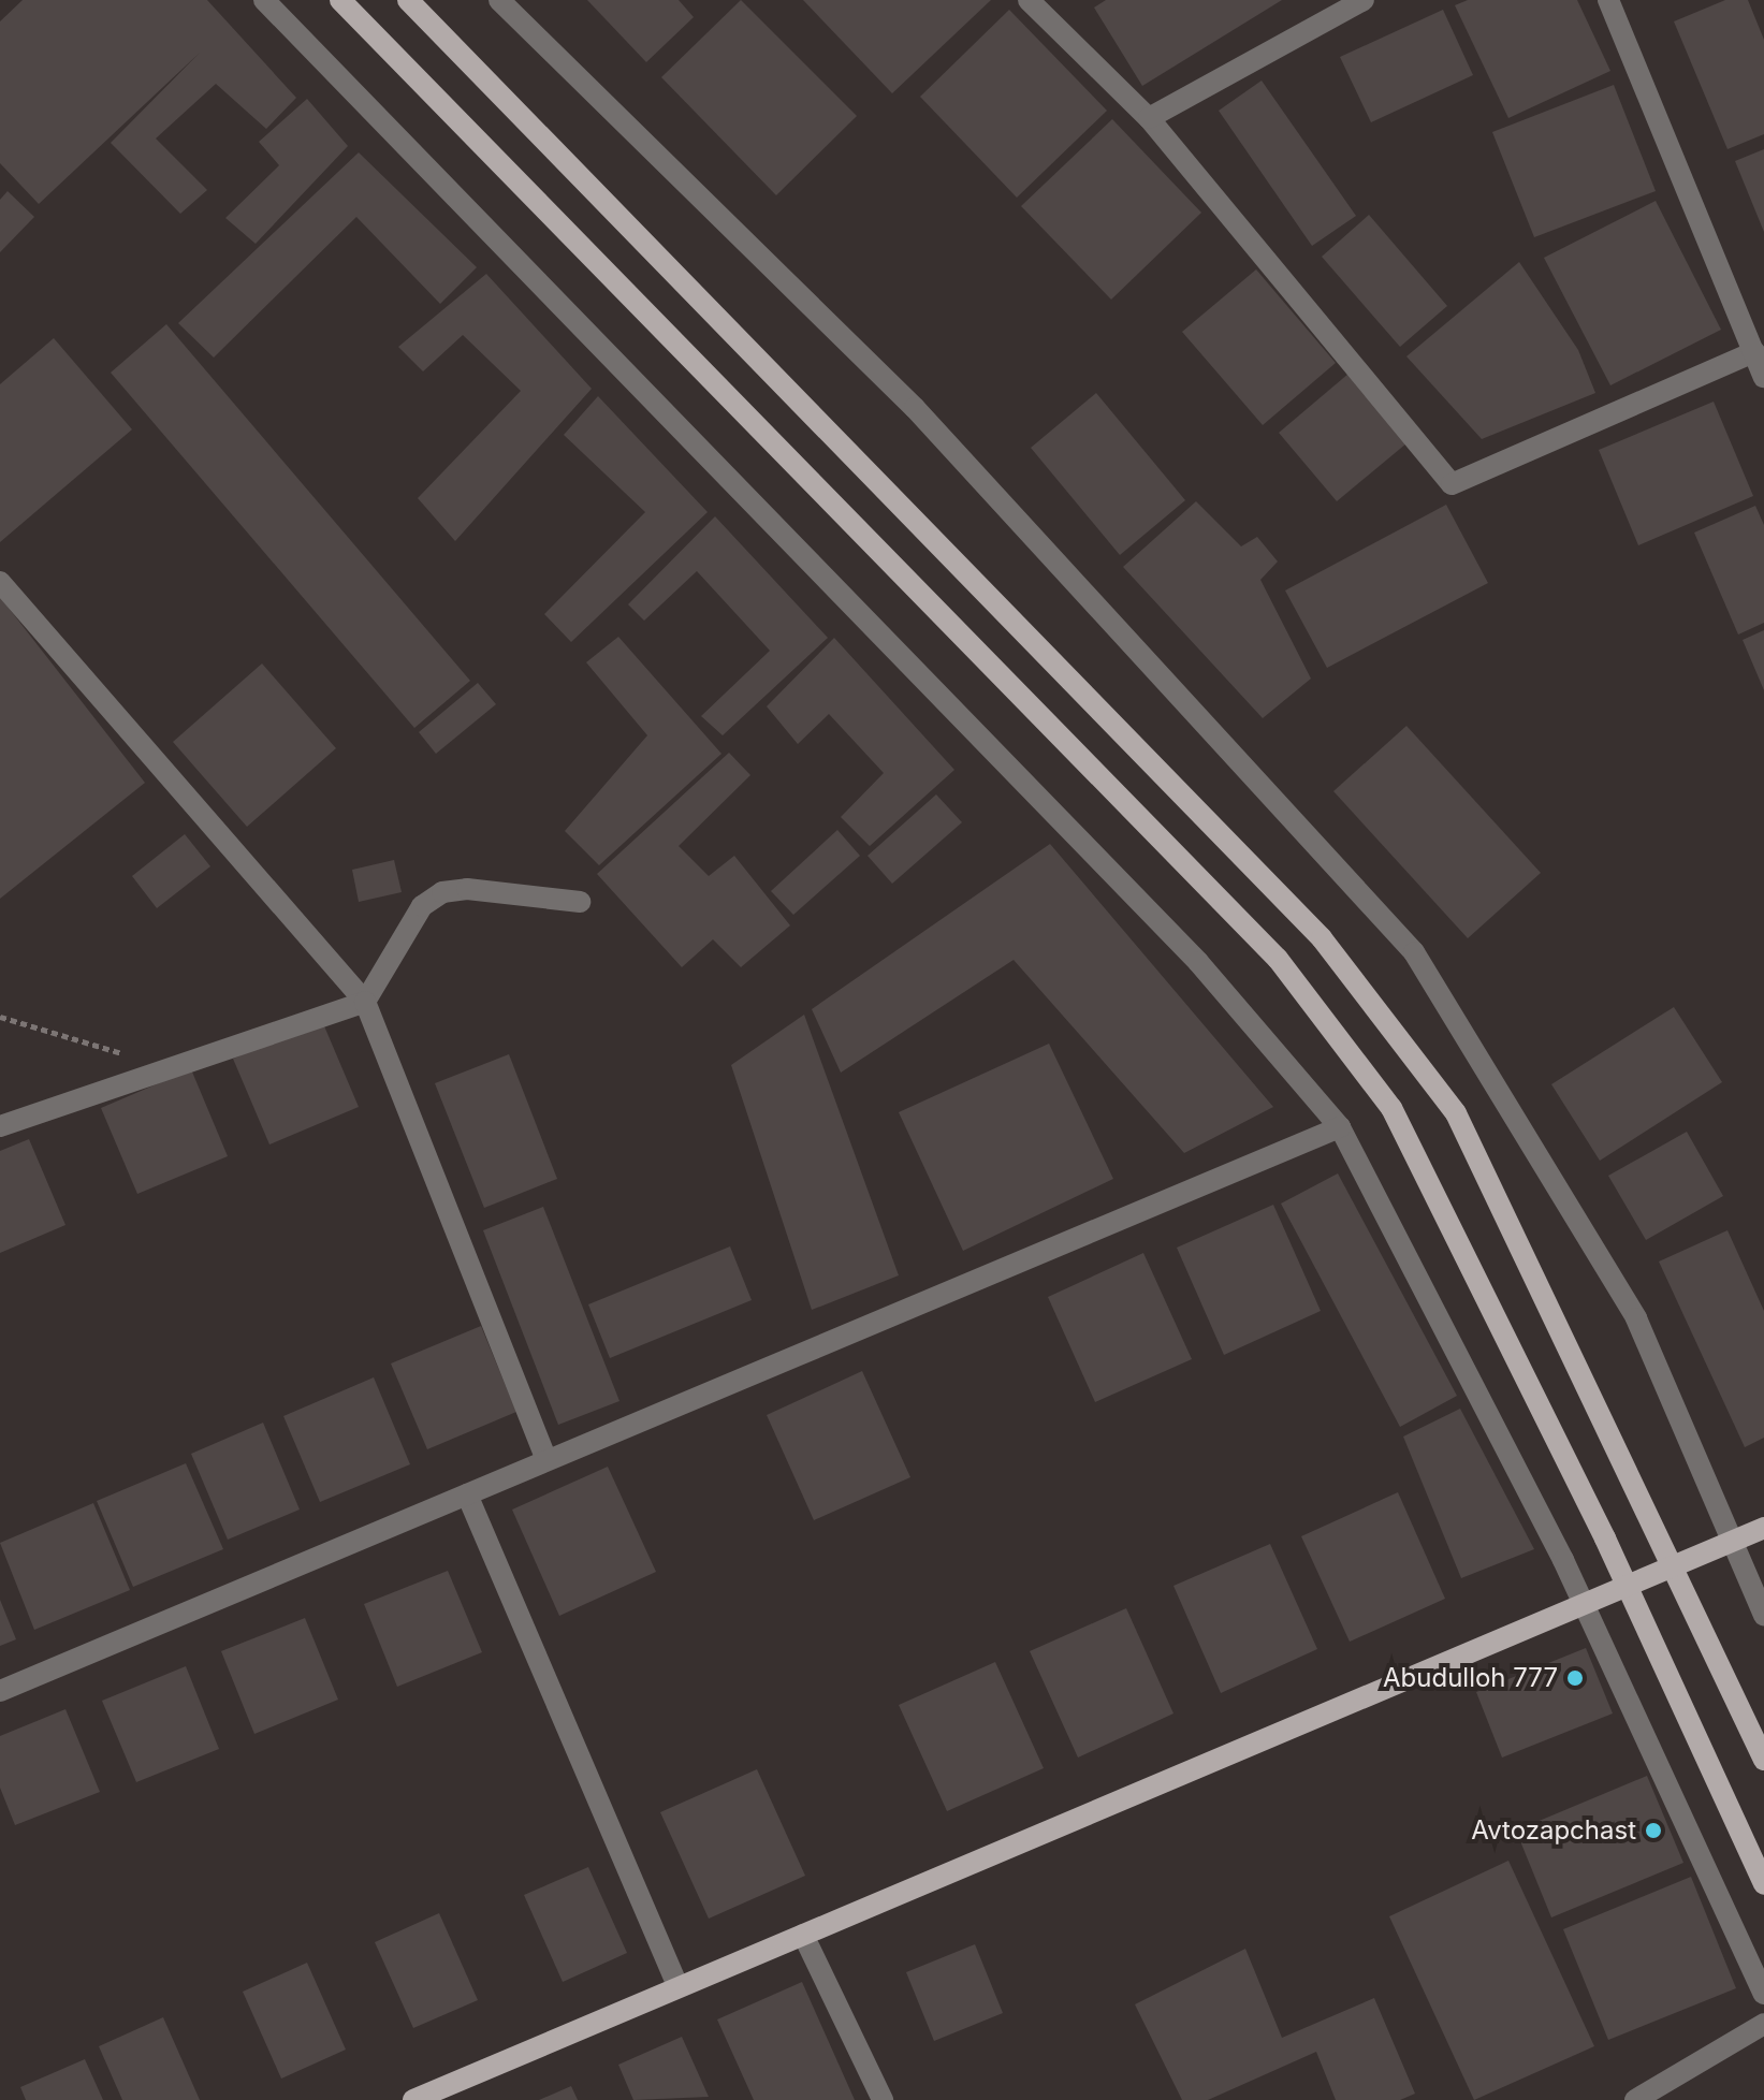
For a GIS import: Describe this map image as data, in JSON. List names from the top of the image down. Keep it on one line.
{"places":["Abudulloh 777","Avtozapchast"]}
